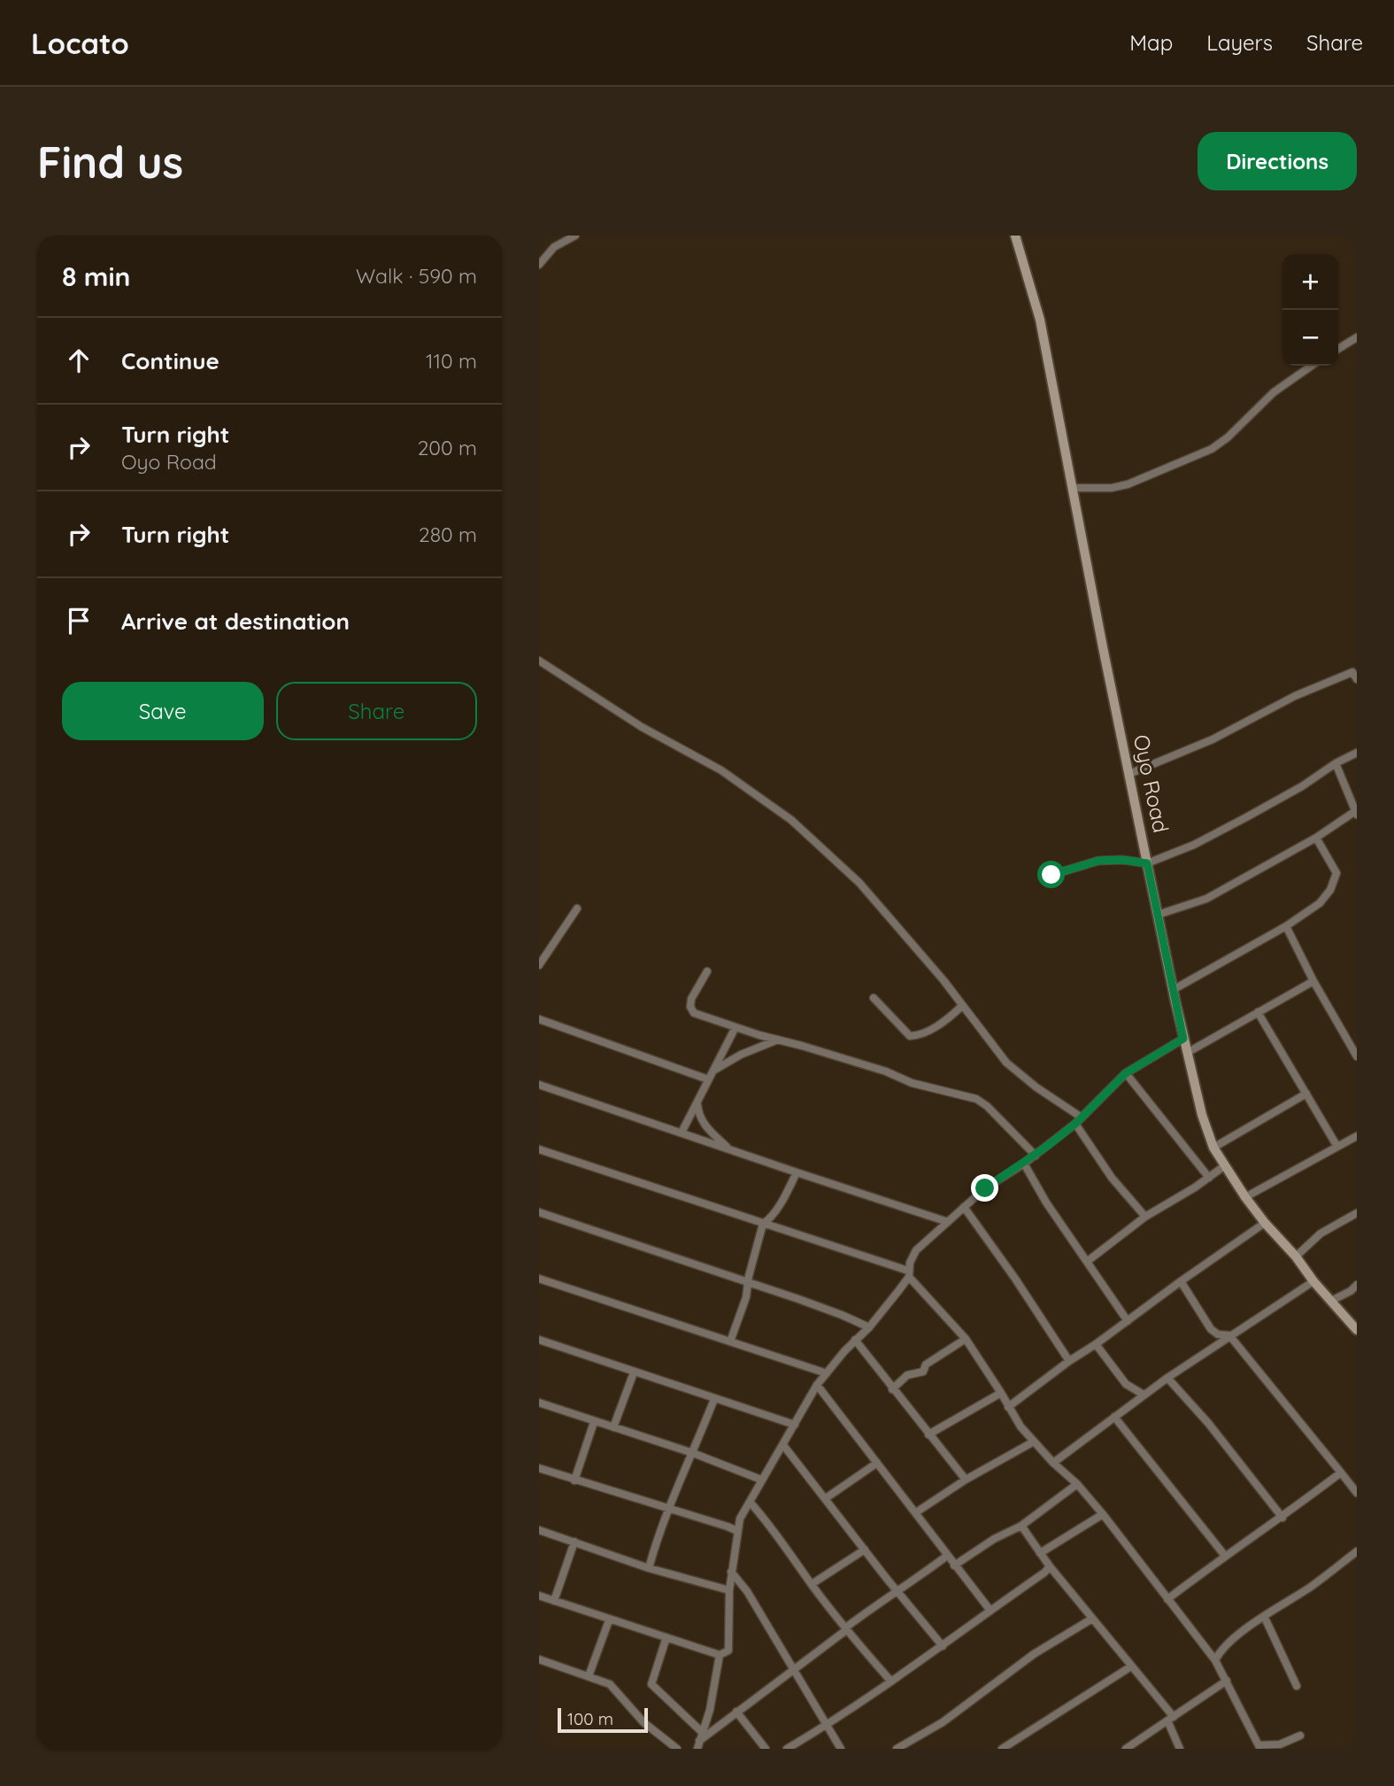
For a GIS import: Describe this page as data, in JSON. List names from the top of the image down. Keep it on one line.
{"streets":{"street":["Oyo Road"]},"scale_bar":"100 m","page":{"header":"Locato","nav":["Map","Layers","Share"],"buttons":["Directions",["Save","Share"]],"title":"Find us","heading":["8 min","Walk · 590 m"],"map_buttons":["+","−"],"list":[["Continue","110 m"],["Turn right","Oyo Road","200 m"],["Turn right","280 m"],"Arrive at destination"],"scale":"100 m"}}
